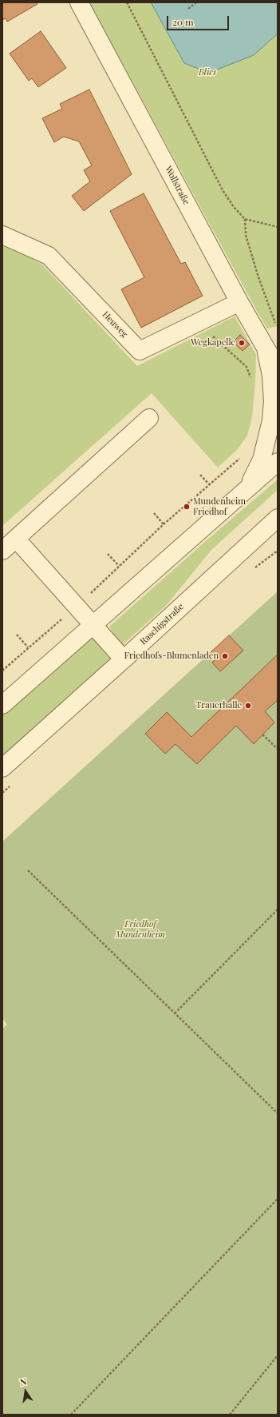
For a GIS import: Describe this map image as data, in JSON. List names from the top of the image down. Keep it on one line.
{"streets":{"street":["Wollstraße","Heuweg","Raschigstraße"]},"crossings":[["Wollstraße","Heuweg"]],"parks":["Blies","Friedhof Mundenheim"],"places":["Wegkapelle","Mundenheim Friedhof","Friedhofs-Blumenladen","Trauerhalle"],"scale_bar":"20 m","north":"top"}
